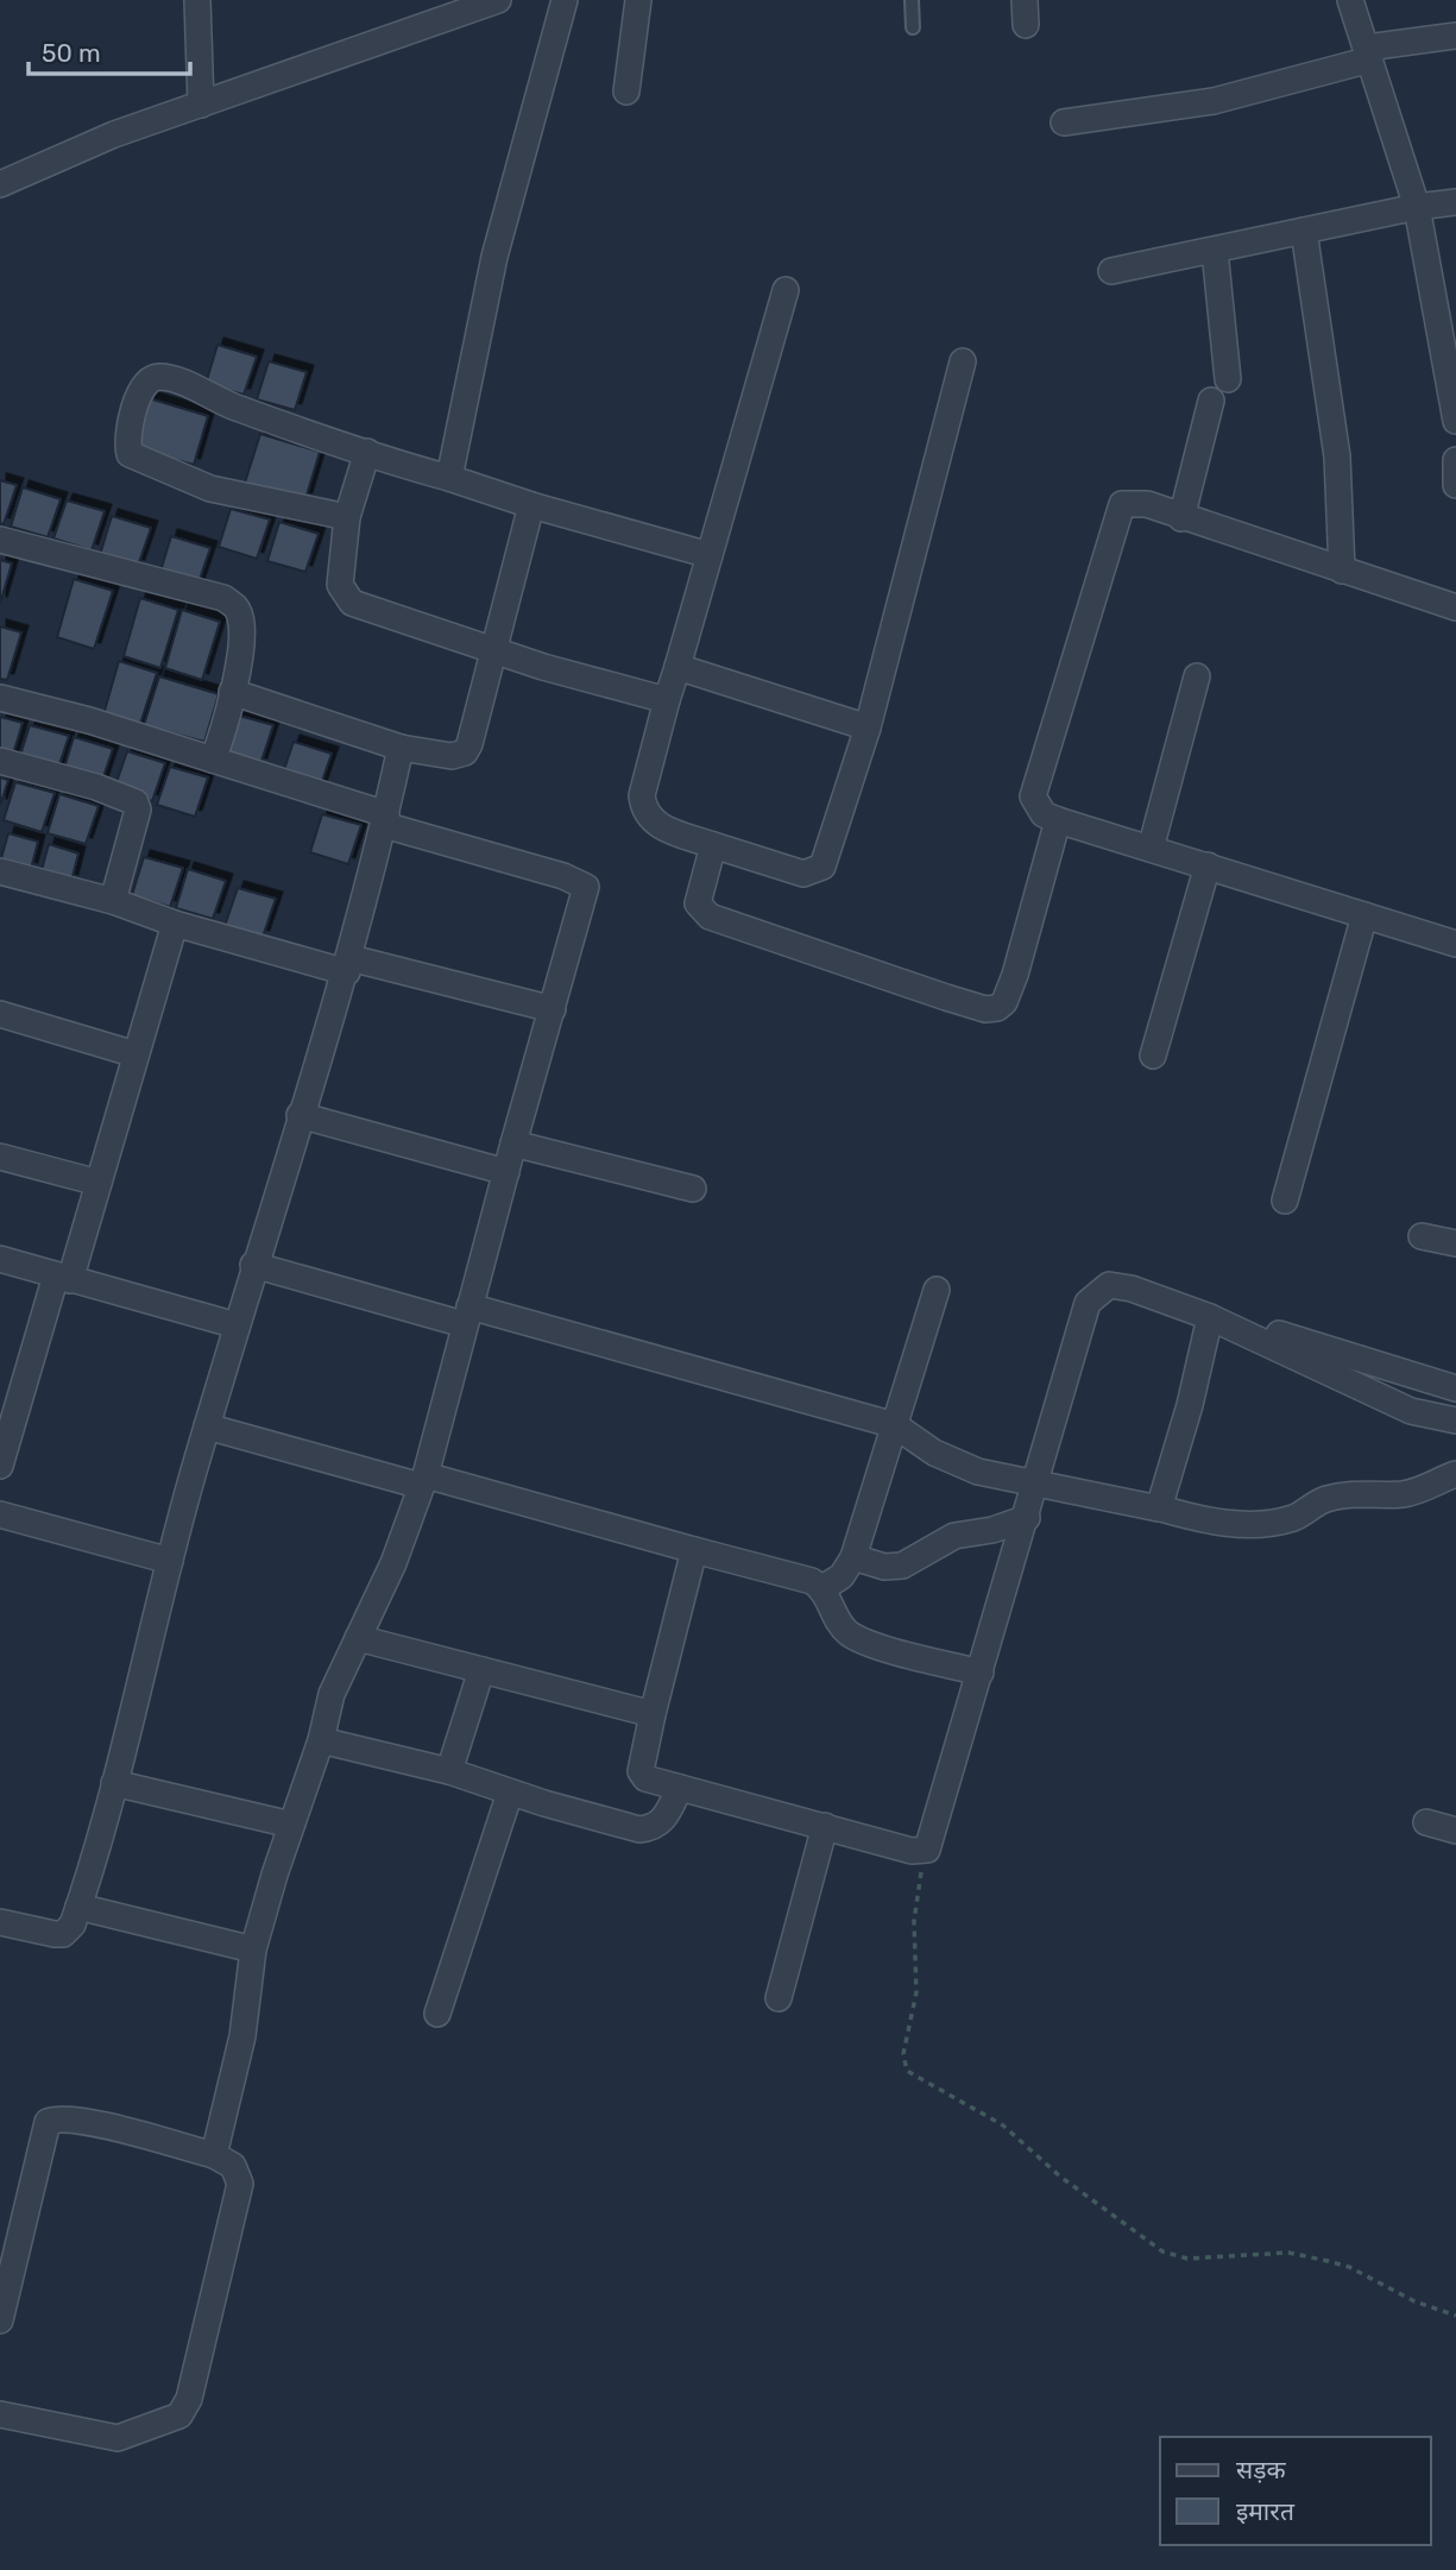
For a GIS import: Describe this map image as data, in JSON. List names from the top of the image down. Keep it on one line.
{"legend":["सड़क","इमारत"],"scale_bar":"50 m"}
